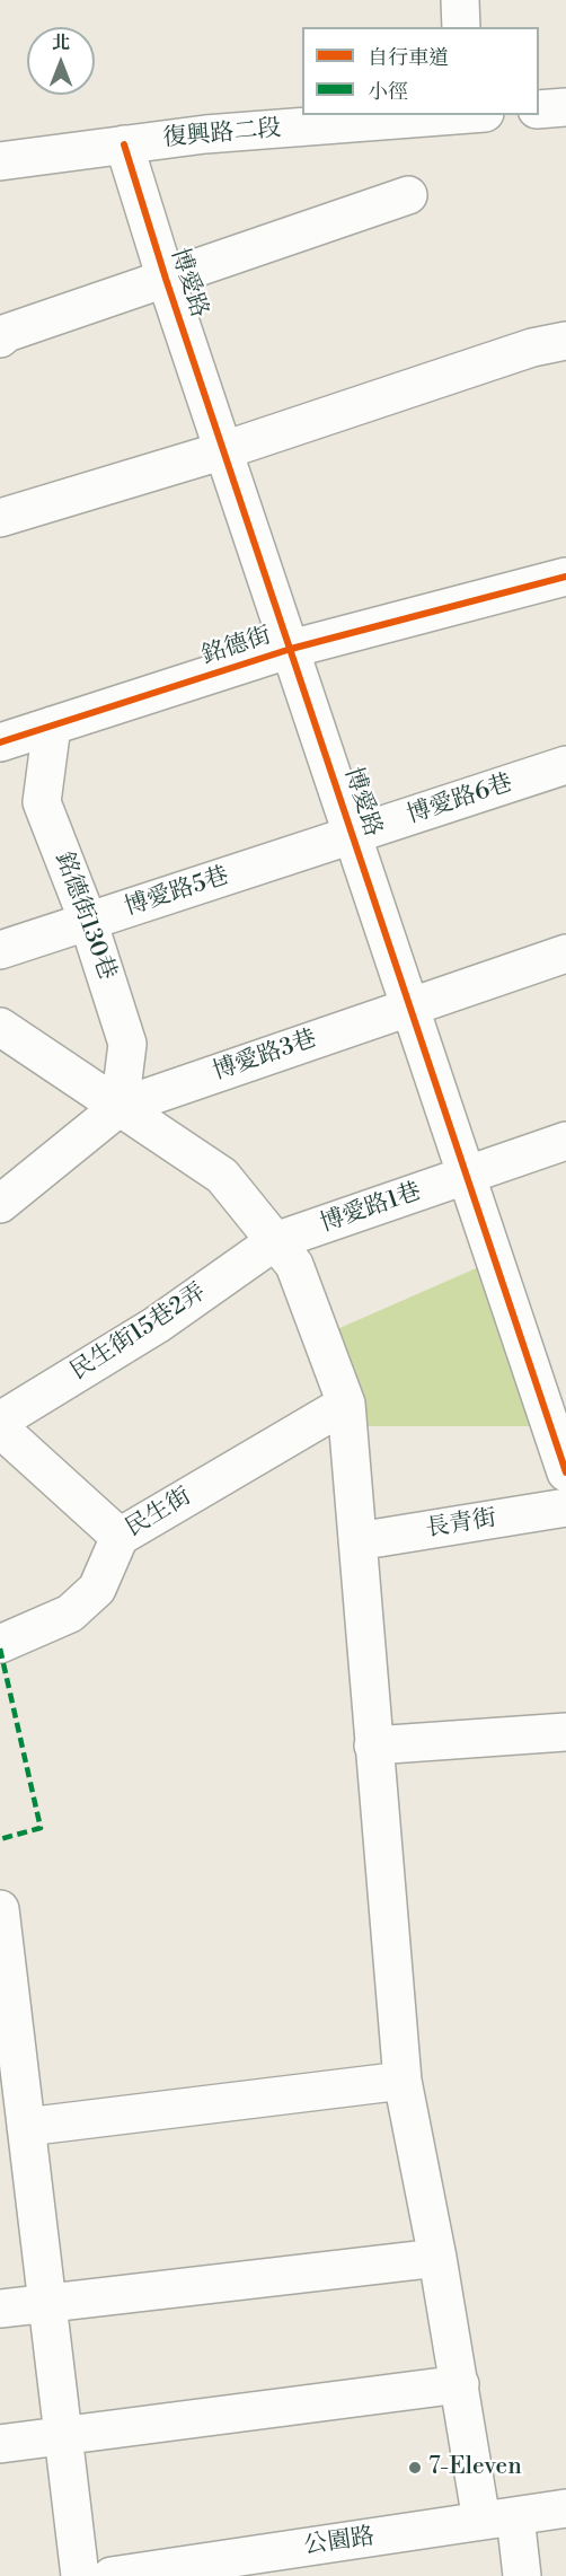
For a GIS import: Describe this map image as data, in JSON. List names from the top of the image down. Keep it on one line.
{"streets":{"street":["復興路二段","博愛路","銘德街","博愛路6巷","博愛路5巷","銘德街130巷","博愛路3巷","博愛路1巷","民生街15巷2弄","民生街","長青街","公園路"]},"crossings":[["復興路二段","博愛路"],["博愛路","銘德街"],["博愛路","博愛路6巷"],["博愛路","博愛路5巷"],["博愛路","博愛路3巷"],["博愛路","博愛路1巷"],["銘德街","銘德街130巷"],["博愛路6巷","博愛路5巷"],["博愛路5巷","銘德街130巷"],["銘德街130巷","博愛路3巷"],["博愛路1巷","民生街15巷2弄"]],"places":["7-Eleven"],"legend":["自行車道","小徑"],"north":"top"}
